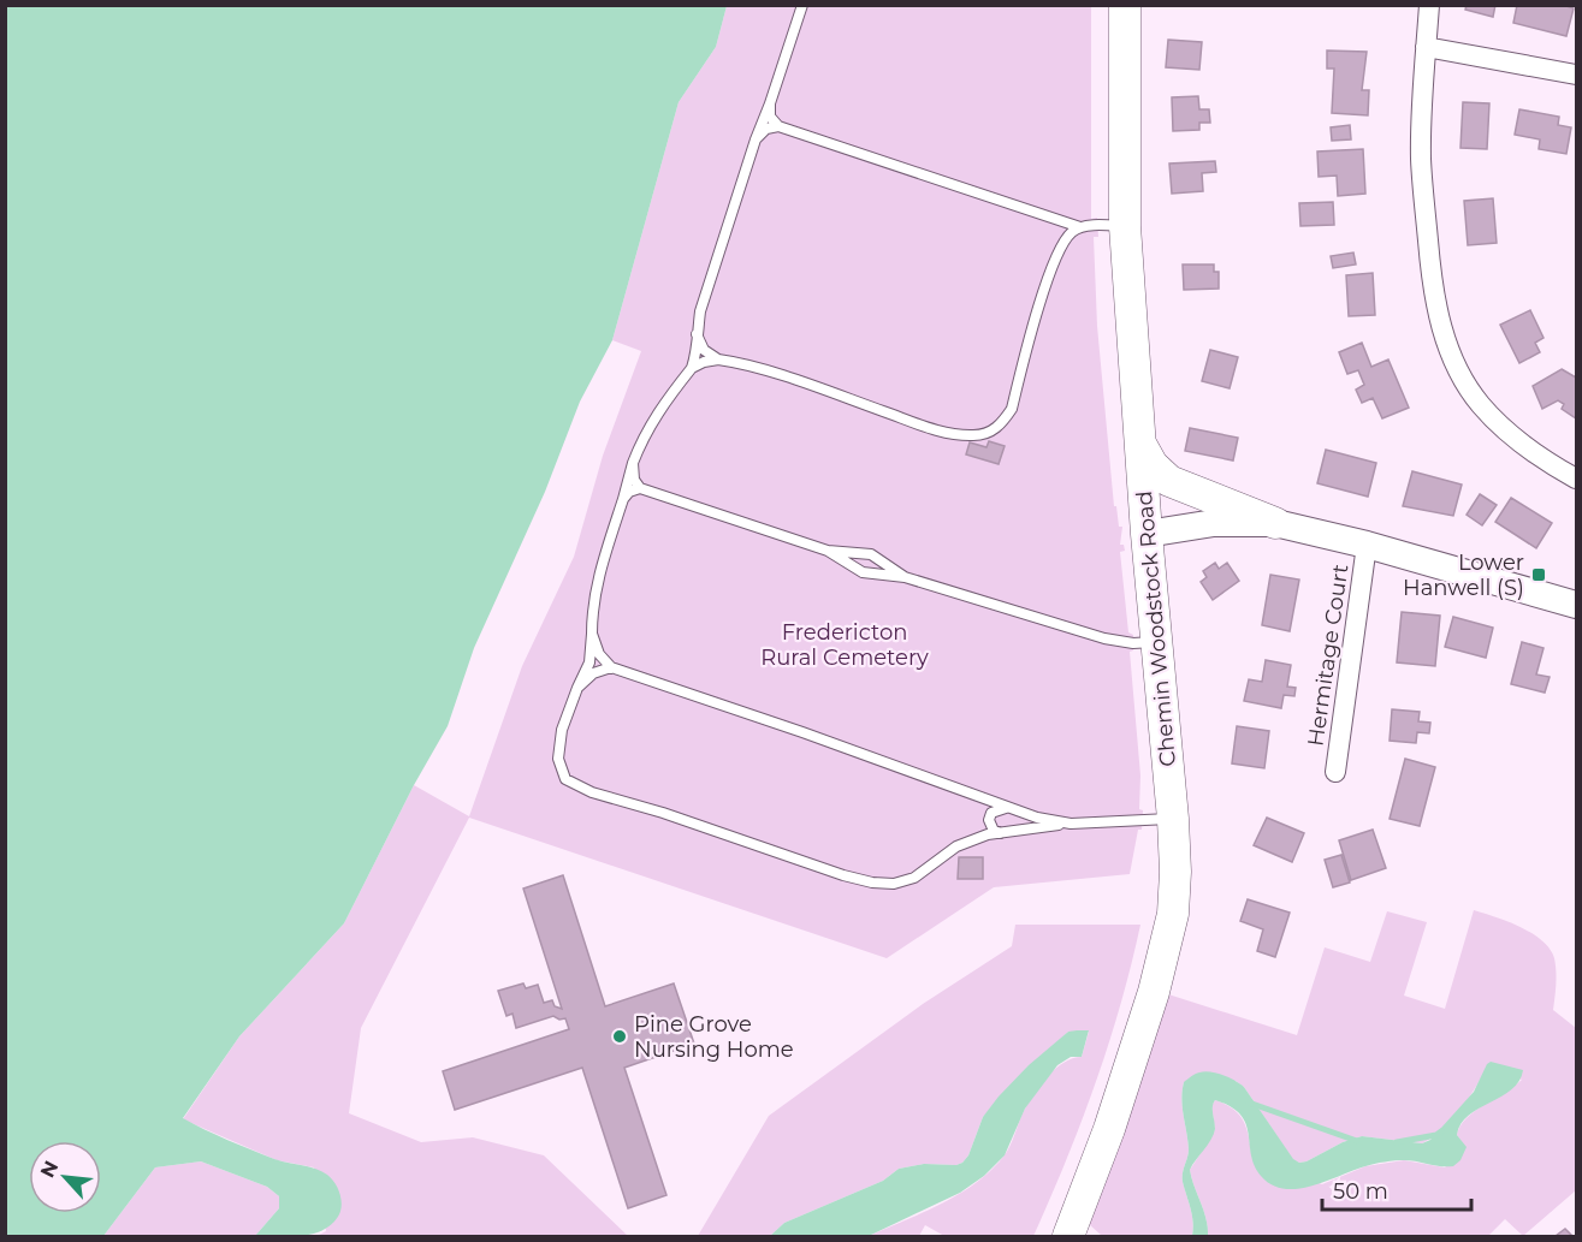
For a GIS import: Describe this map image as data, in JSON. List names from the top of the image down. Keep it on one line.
{"streets":{"main road":["Chemin Woodstock Road"],"street":["Hermitage Court"]},"parks":["Fredericton Rural Cemetery"],"places":{"transit":["Lower Hanwell (S)"],"other":["Pine Grove Nursing Home"]},"scale_bar":"50 m","north":"top left"}
